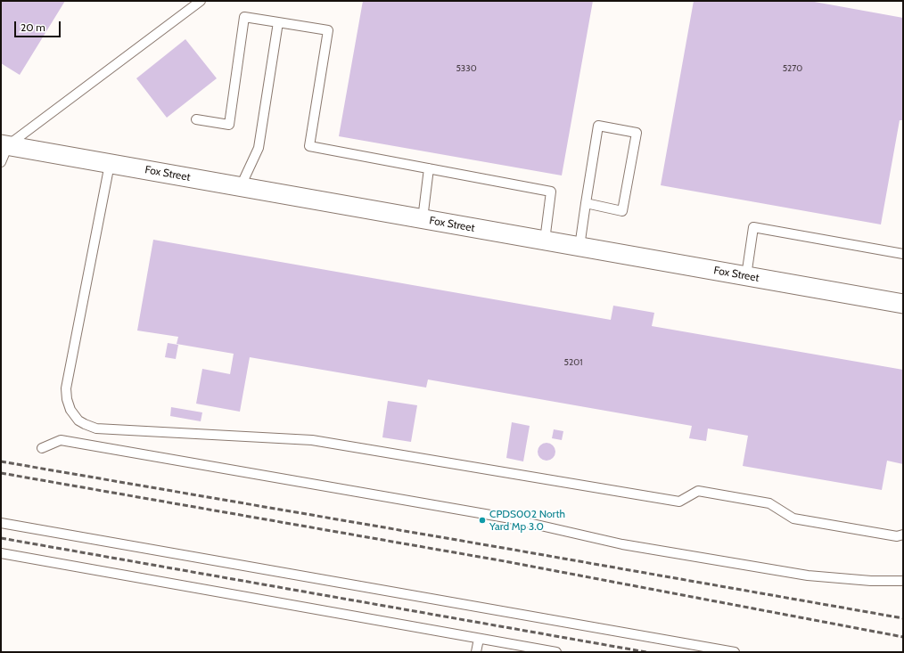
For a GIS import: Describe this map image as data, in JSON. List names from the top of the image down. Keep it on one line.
{"streets":{"street":["Fox Street"]},"places":["CPDS002 North Yard Mp 3.0"],"house_numbers":["5330","5270","5201"],"scale_bar":"20 m"}
